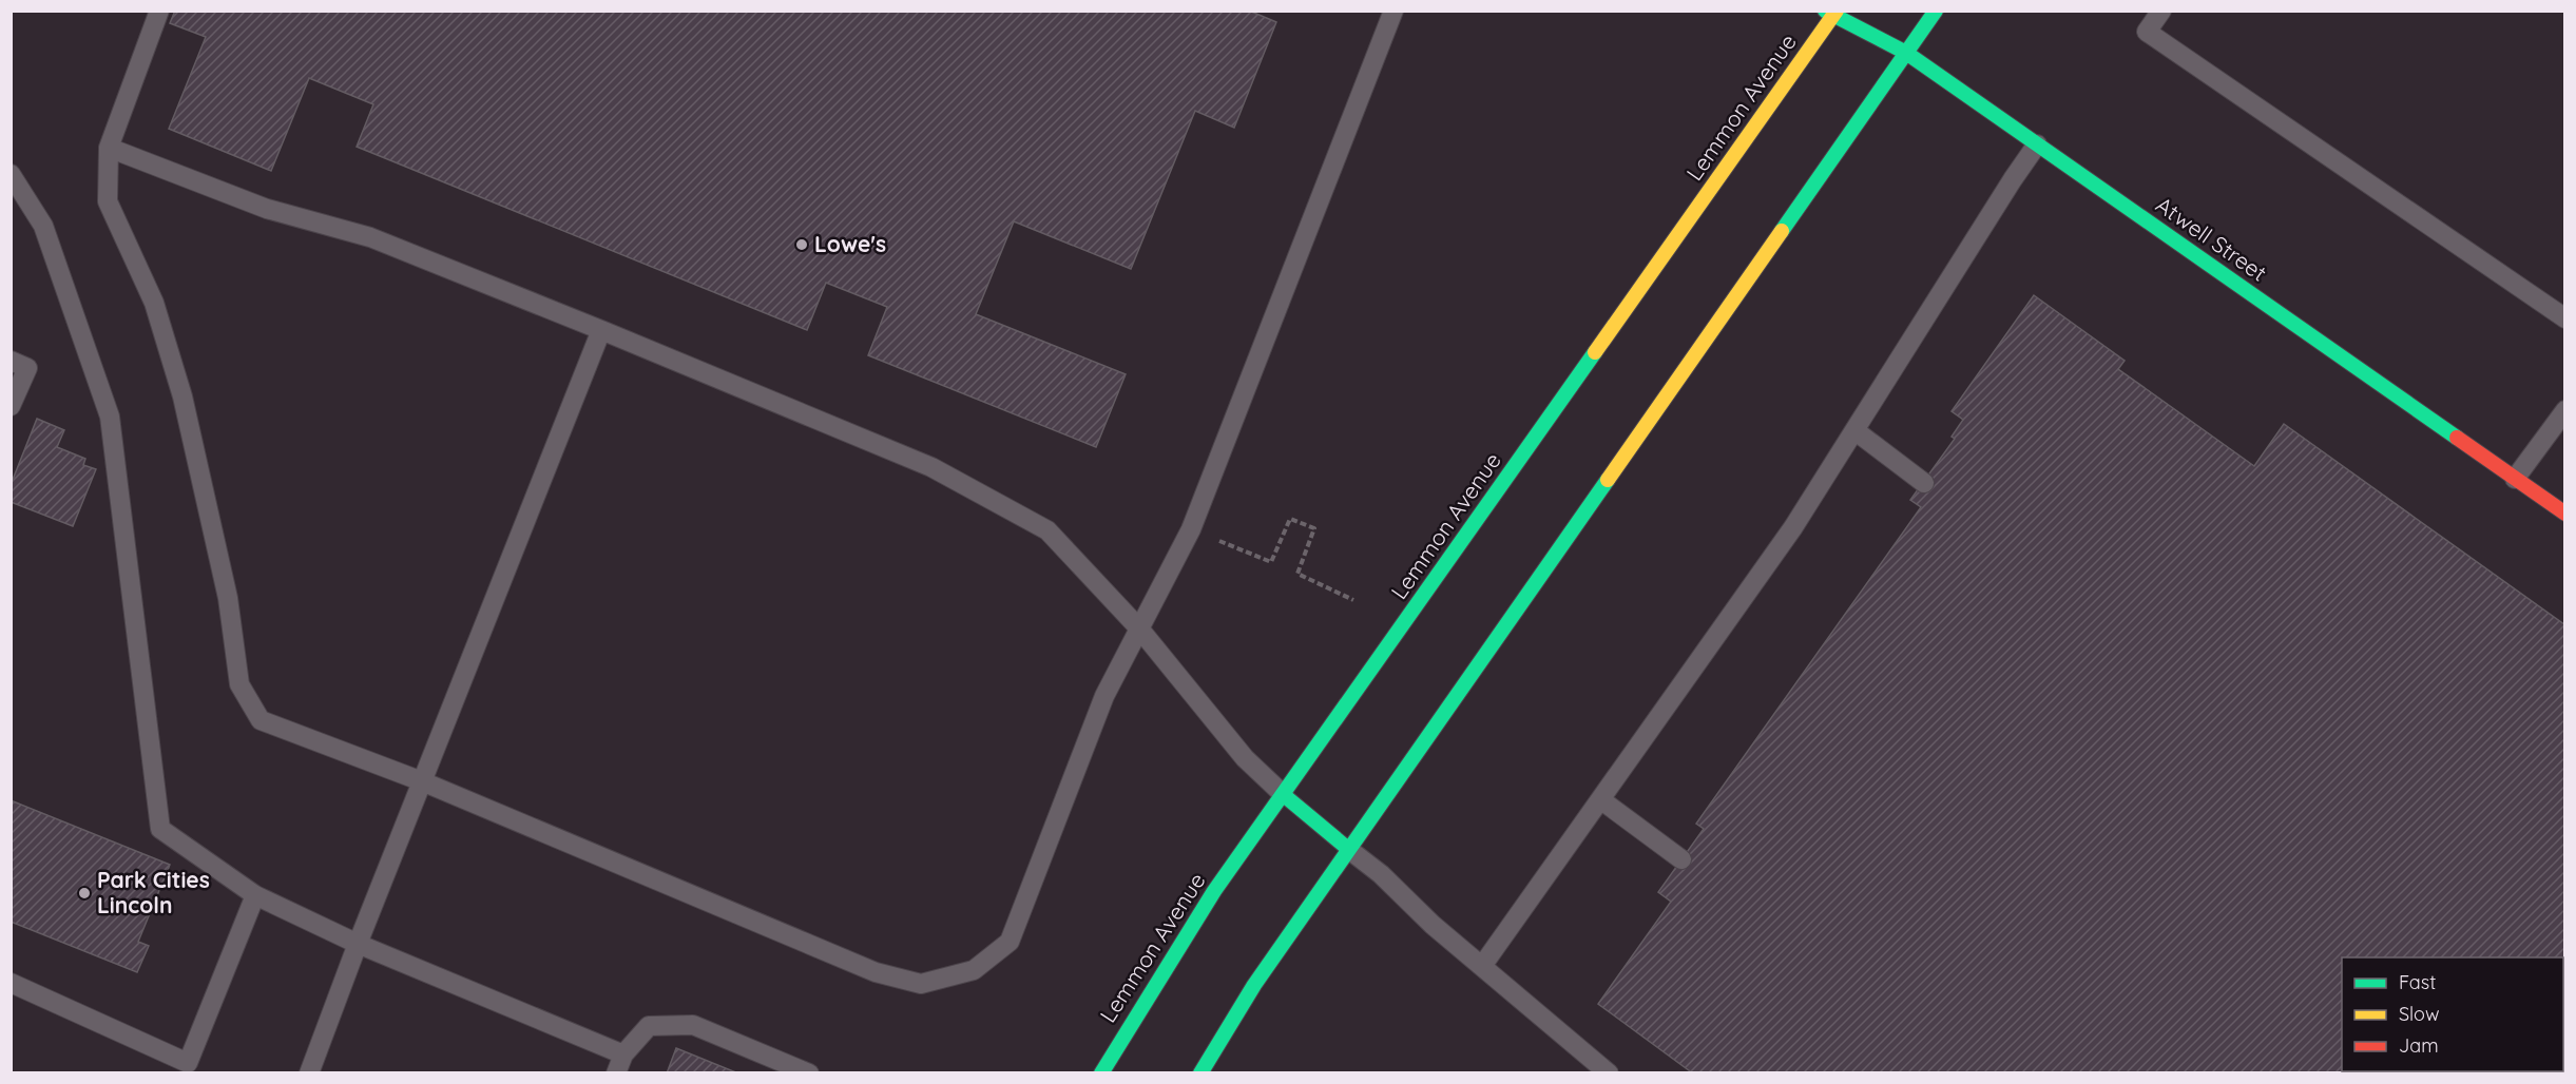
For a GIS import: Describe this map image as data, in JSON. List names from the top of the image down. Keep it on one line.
{"streets":{"main road":["Lemmon Avenue","Atwell Street"]},"crossings":[["Lemmon Avenue","Atwell Street"]],"places":["Lowe's","Park Cities Lincoln"],"legend":["Fast","Slow","Jam"]}
